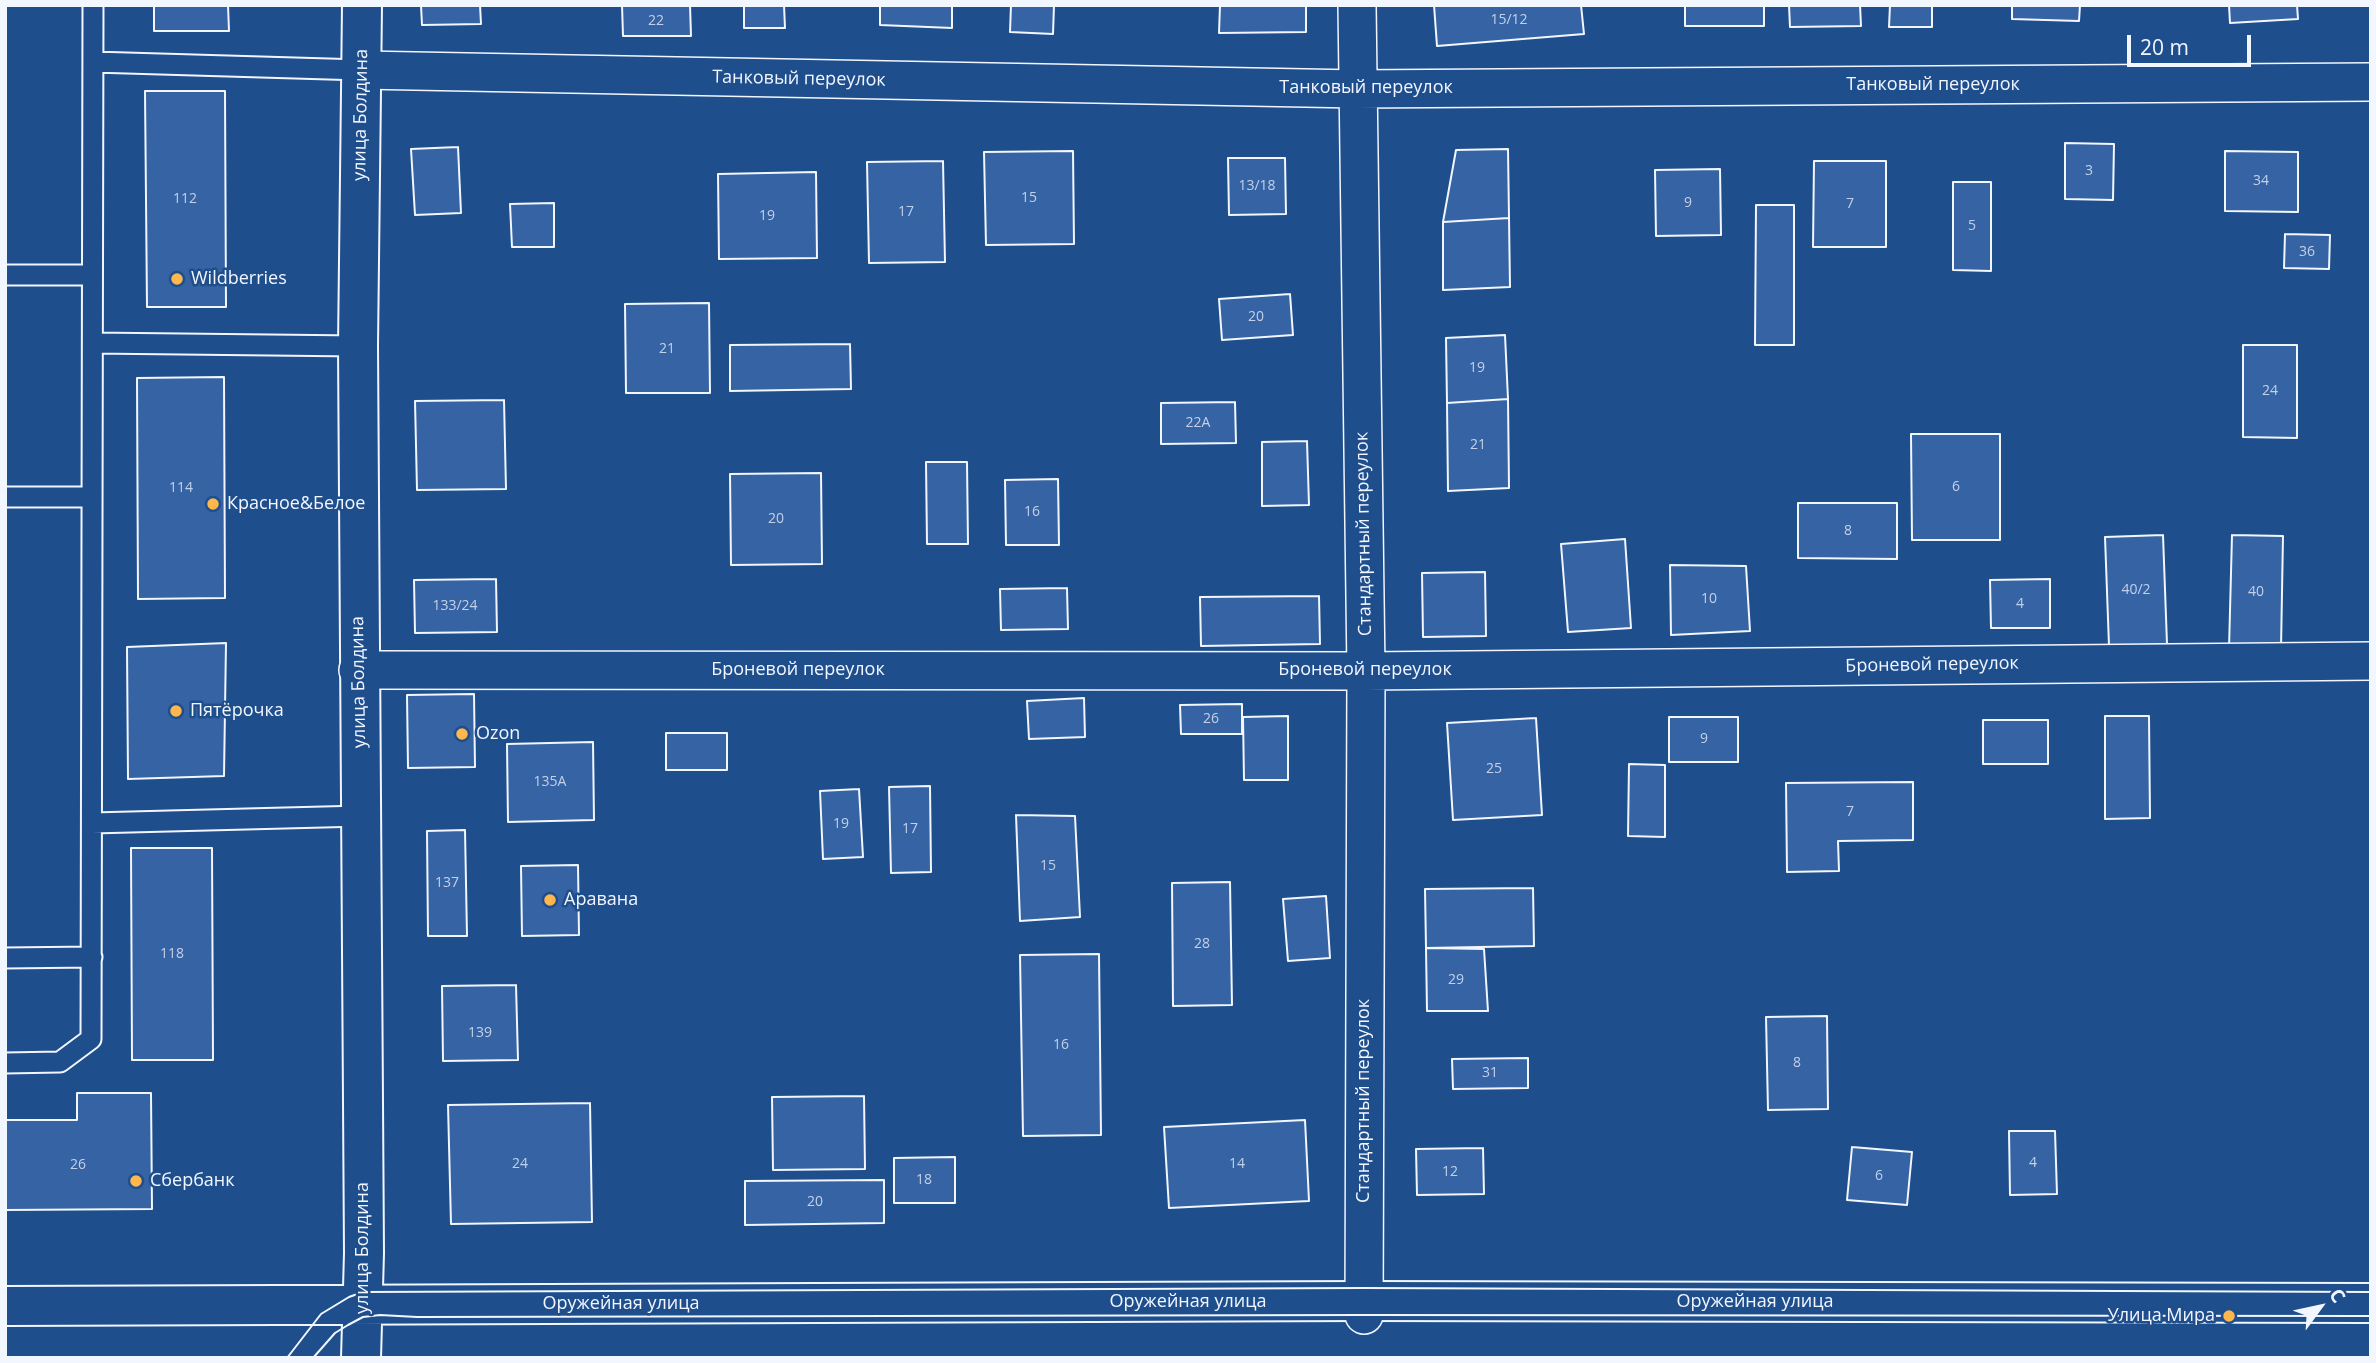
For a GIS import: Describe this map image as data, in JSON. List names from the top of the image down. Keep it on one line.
{"streets":{"street":["Танковый переулок","улица Болдина","Стандартный переулок","Броневой переулок","Оружейная улица"]},"crossings":[["Танковый переулок","улица Болдина"],["Танковый переулок","Стандартный переулок"],["улица Болдина","Броневой переулок"],["улица Болдина","Оружейная улица"],["Стандартный переулок","Броневой переулок"],["Стандартный переулок","Оружейная улица"]],"places":["Wildberries","Красное&Белое","Пятёрочка","Ozon","Аравана","Сбербанк","Улица Мира"],"house_numbers":["15/12","22","3","34","13/18","15","112","9","7","17","19","5","36","20","21","19","24","22А","21","6","114","16","20","8","40/2","40","10","4","133/24","26","9","25","135А","7","19","17","15","137","28","118","29","139","16","8","31","4","24","14","26","12","6","18","20"],"scale_bar":"20 m","north":"top right"}
